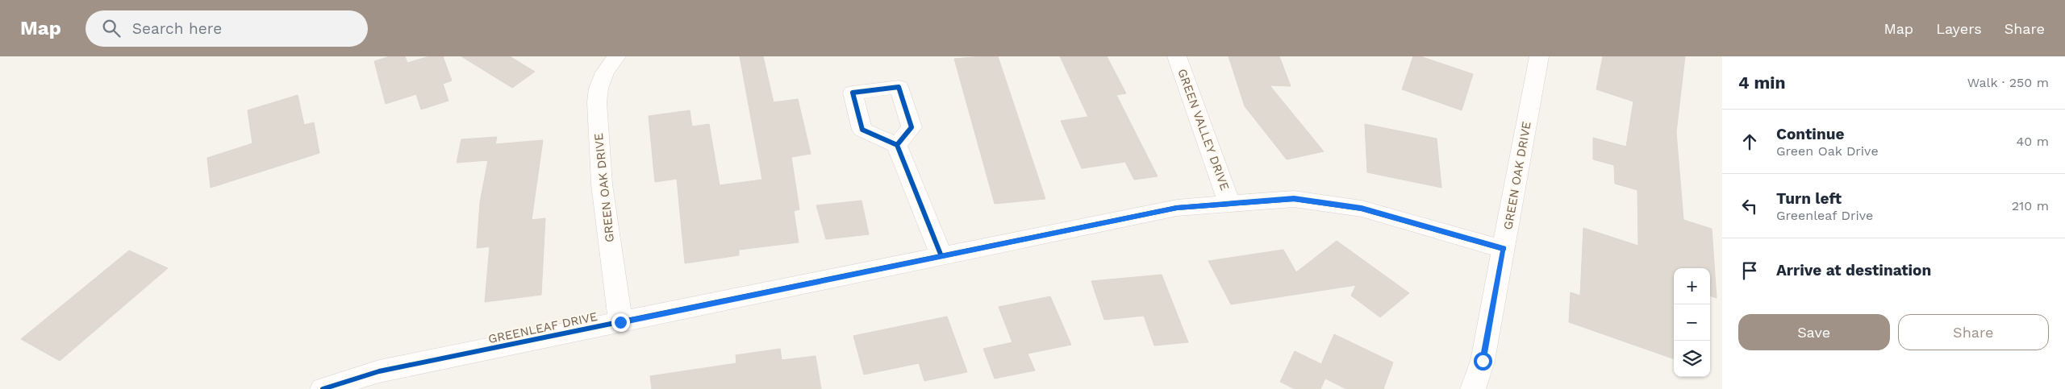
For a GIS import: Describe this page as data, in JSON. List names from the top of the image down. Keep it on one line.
{"streets":{"street":["GREEN VALLEY DRIVE","GREEN OAK DRIVE","GREENLEAF DRIVE"]},"crossings":[["GREEN VALLEY DRIVE","GREENLEAF DRIVE"],["GREEN OAK DRIVE","GREENLEAF DRIVE"]],"page":{"header":"Map","search":"Search here","nav":["Map","Layers","Share"],"heading":["4 min","Walk · 250 m"],"list":[["Continue","Green Oak Drive","40 m"],["Turn left","Greenleaf Drive","210 m"],"Arrive at destination"],"map_buttons":["+","−"],"buttons":["Save","Share"]}}
